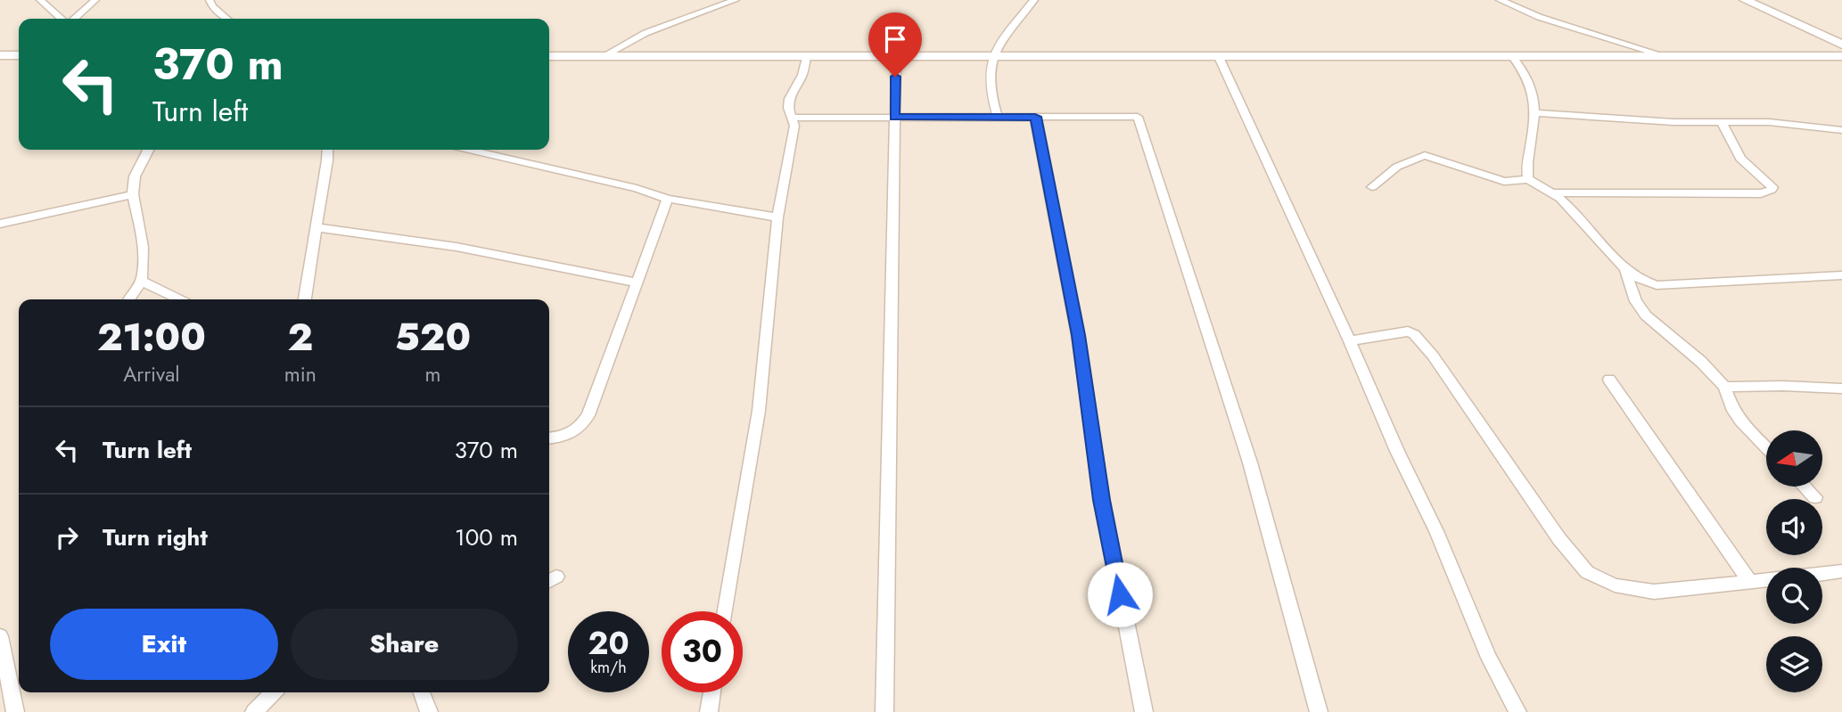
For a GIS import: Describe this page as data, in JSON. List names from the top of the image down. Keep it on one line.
{"north":"left","page":{"turn":["370 m","Turn left"],"eta":["21:00","Arrival","2","min","520","m"],"list":[{"name":"Turn left","value":"370 m"},{"name":"Turn right","value":"100 m"}],"buttons":["Exit","Share"],"speed":"20 km/h","limit":"30"}}
